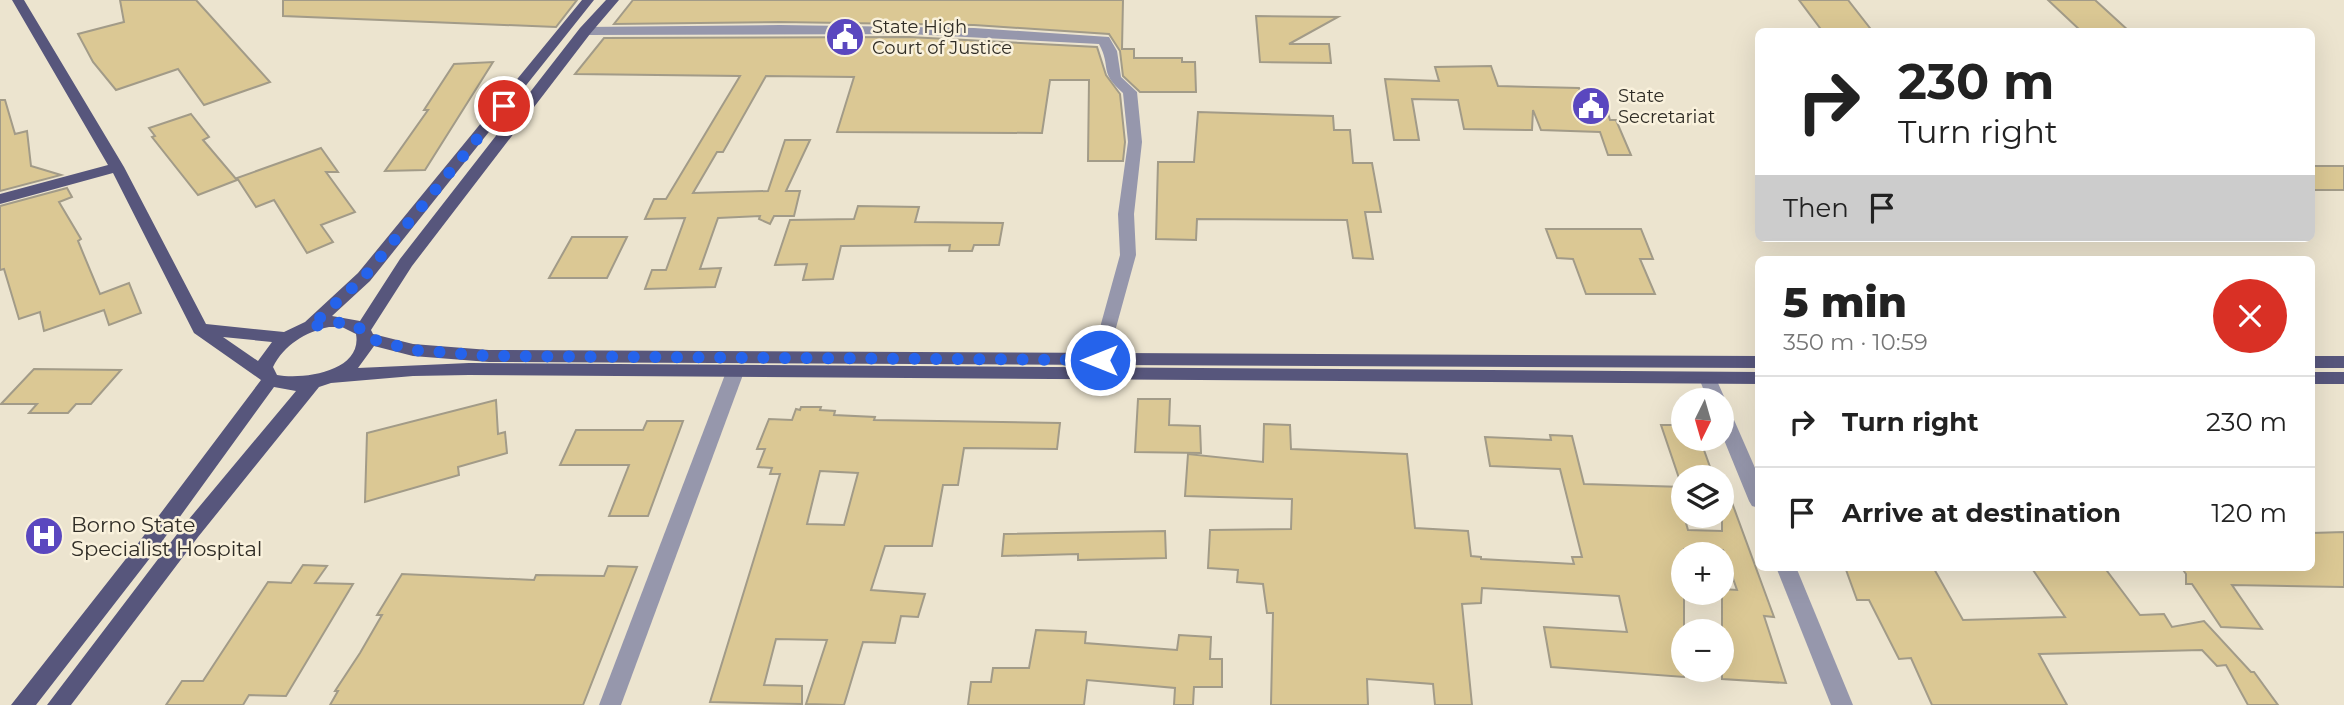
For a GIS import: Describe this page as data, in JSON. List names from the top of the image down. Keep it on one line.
{"places":{"public building":["State High Court of Justice","State Secretariat"],"hospital":["Borno State Specialist Hospital"]},"north":"bottom","page":{"turn":["230 m","Turn right"],"then":"Then","heading":["5 min","350 m · 10:59"],"list":[{"name":"Turn right","value":"230 m"},{"name":"Arrive at destination","value":"120 m"}],"map_buttons":["+","−"]}}
